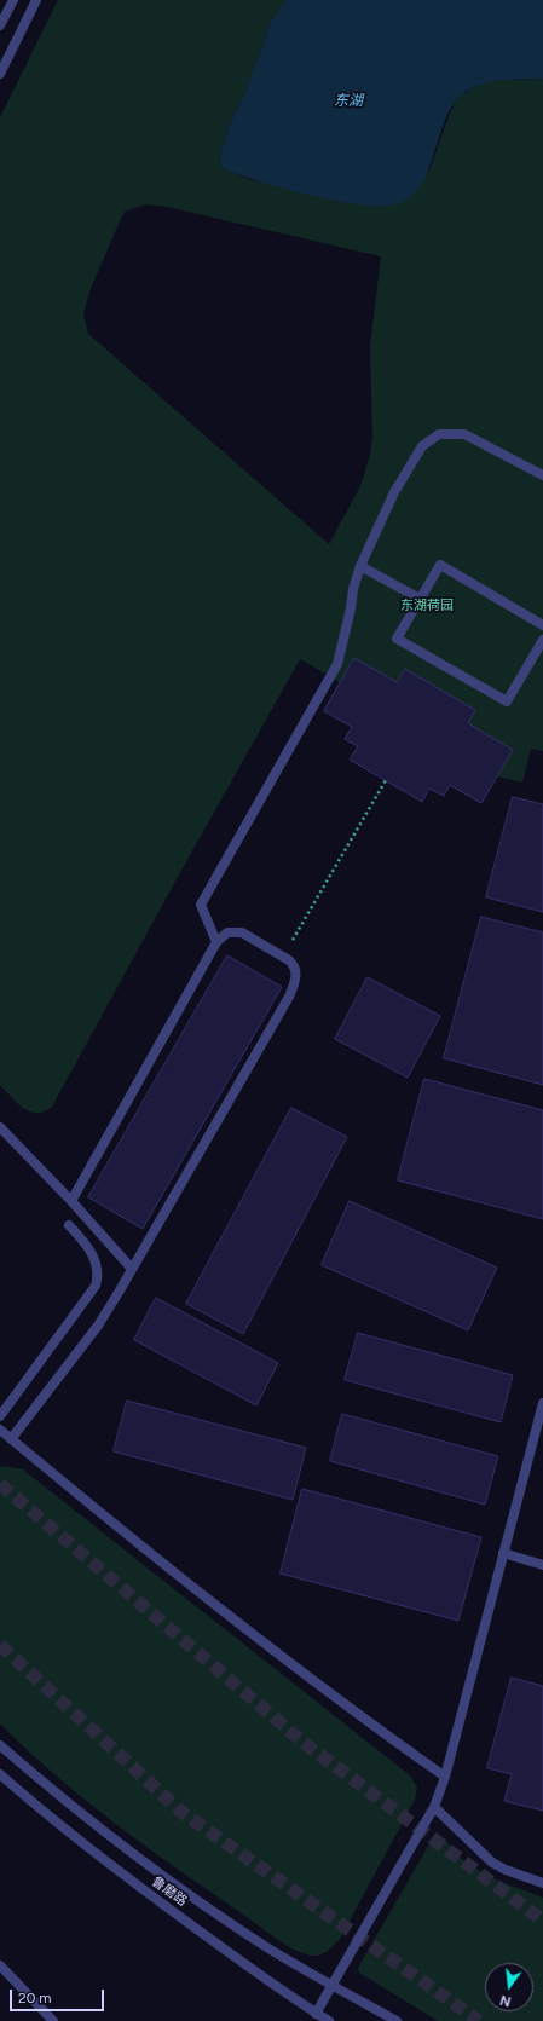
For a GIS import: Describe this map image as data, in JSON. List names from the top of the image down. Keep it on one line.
{"streets":{"street":["鲁磨路"]},"water":["东湖"],"parks":["东湖荷园"],"scale_bar":"20 m","north":"bottom"}
